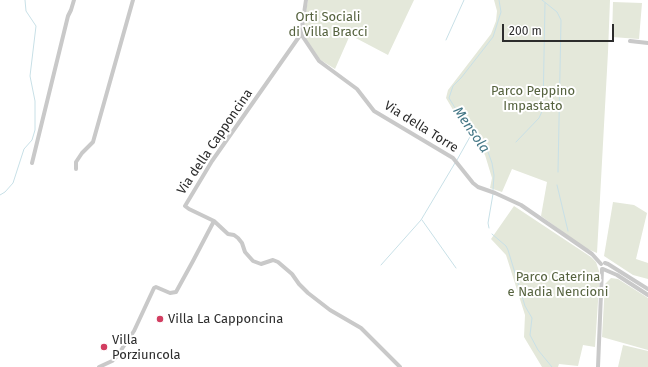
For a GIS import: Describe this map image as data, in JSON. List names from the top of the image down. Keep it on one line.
{"streets":{"street":["Via della Torre","Via della Capponcina"]},"crossings":[["Via della Torre","Via della Capponcina"]],"water":["Mensola"],"parks":["Orti Sociali di Villa Bracci","Parco Peppino Impastato","Parco Caterina e Nadia Nencioni"],"places":["Villa La Capponcina","Villa Porziuncola"],"scale_bar":"200 m"}
